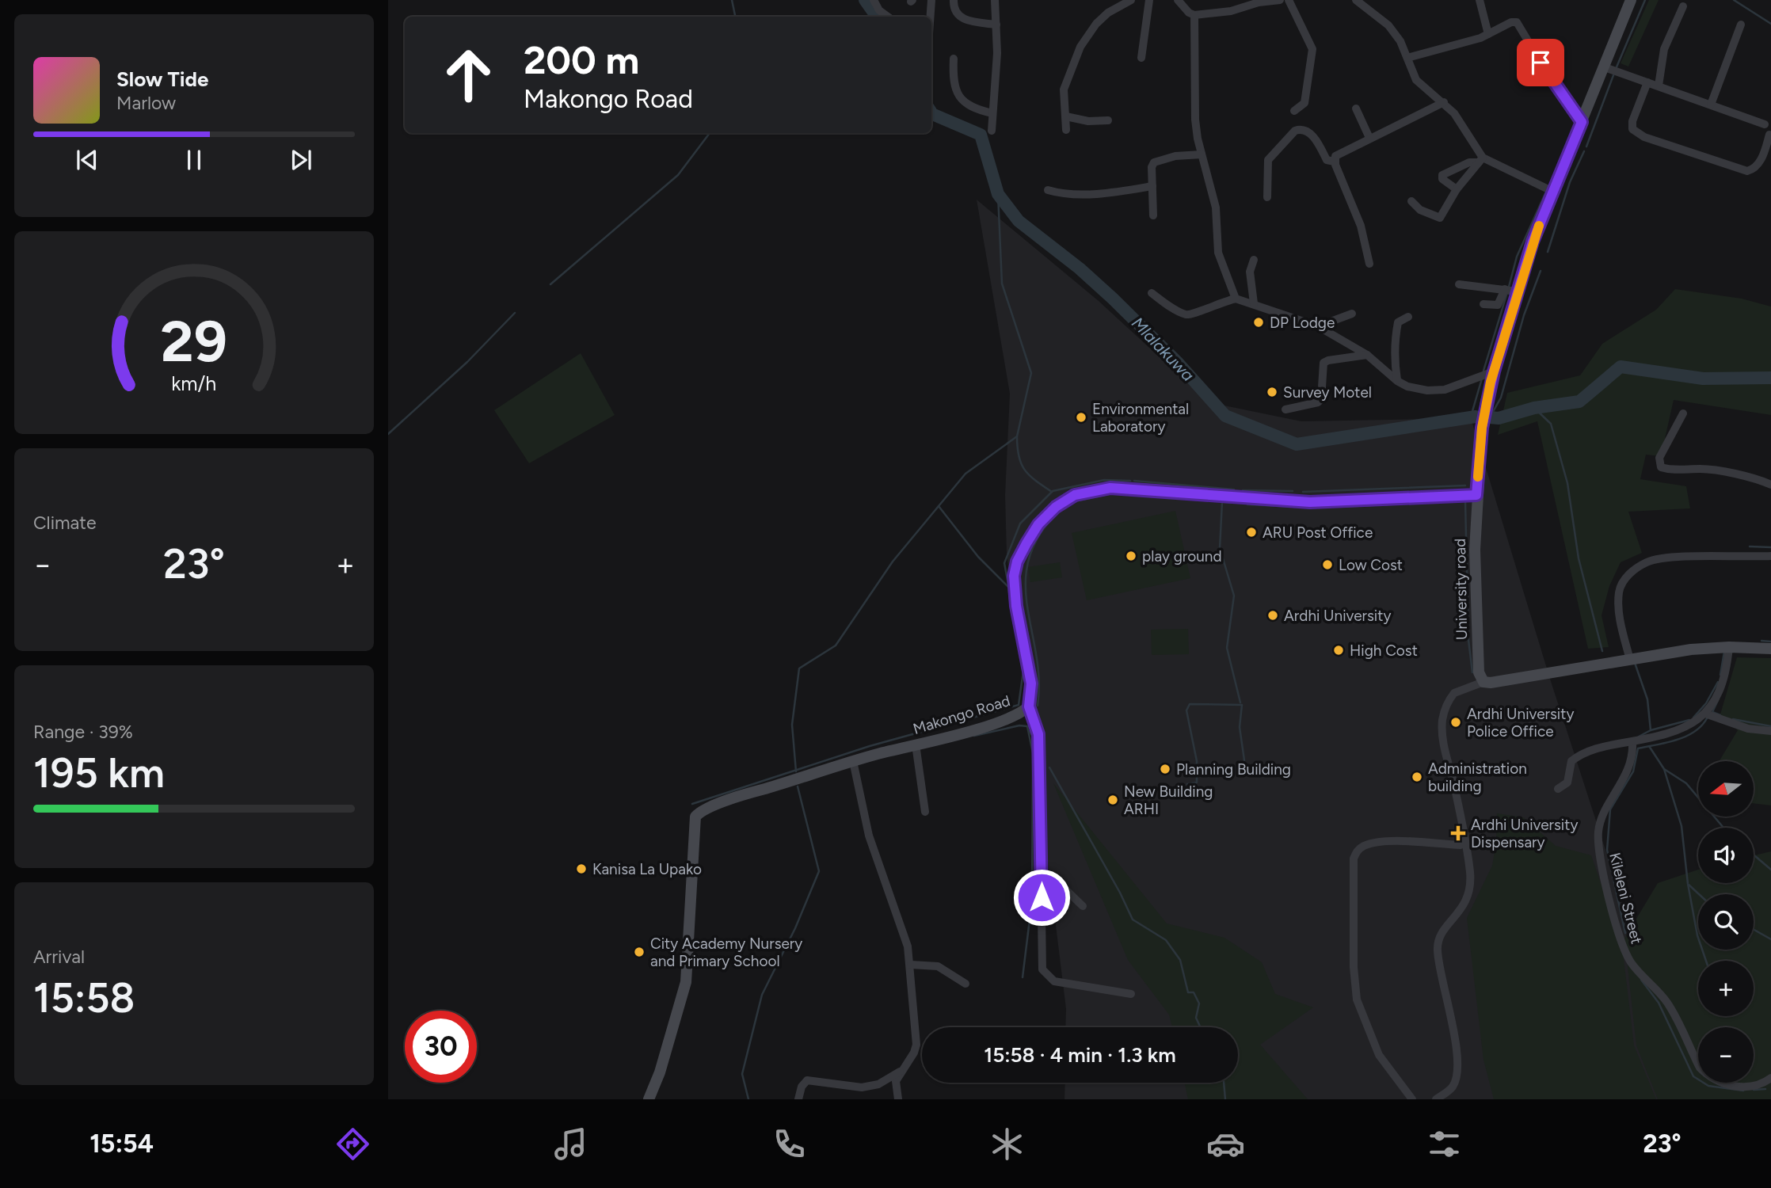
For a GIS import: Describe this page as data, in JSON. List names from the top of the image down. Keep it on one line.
{"streets":{"street":["University road","Makongo Road","Kileleni Street"]},"crossings":[["University road","Makongo Road"]],"water":["Mlalakuwa"],"places":{"other":["DP Lodge","Survey Motel","Environmental Laboratory","ARU Post Office","play ground","Low Cost","Ardhi University","High Cost","Ardhi University Police Office","Planning Building","Administration building","New Building ARHI","Kanisa La Upako","City Academy Nursery and Primary School"],"health":["Ardhi University Dispensary"]},"north":"left","page":{"turn":["200 m","Makongo Road"],"song":["Slow Tide","Marlow"],"tile":["Climate",["Range · 39%","195 km"],["Arrival","15:58"]],"heat":["−","23°","+"],"map_buttons":["+","−"],"limit":"30","trip":"15:58 · 4 min · 1.3 km","tabs":["15:54","23°"],"gauge":["29","km/h"]}}
